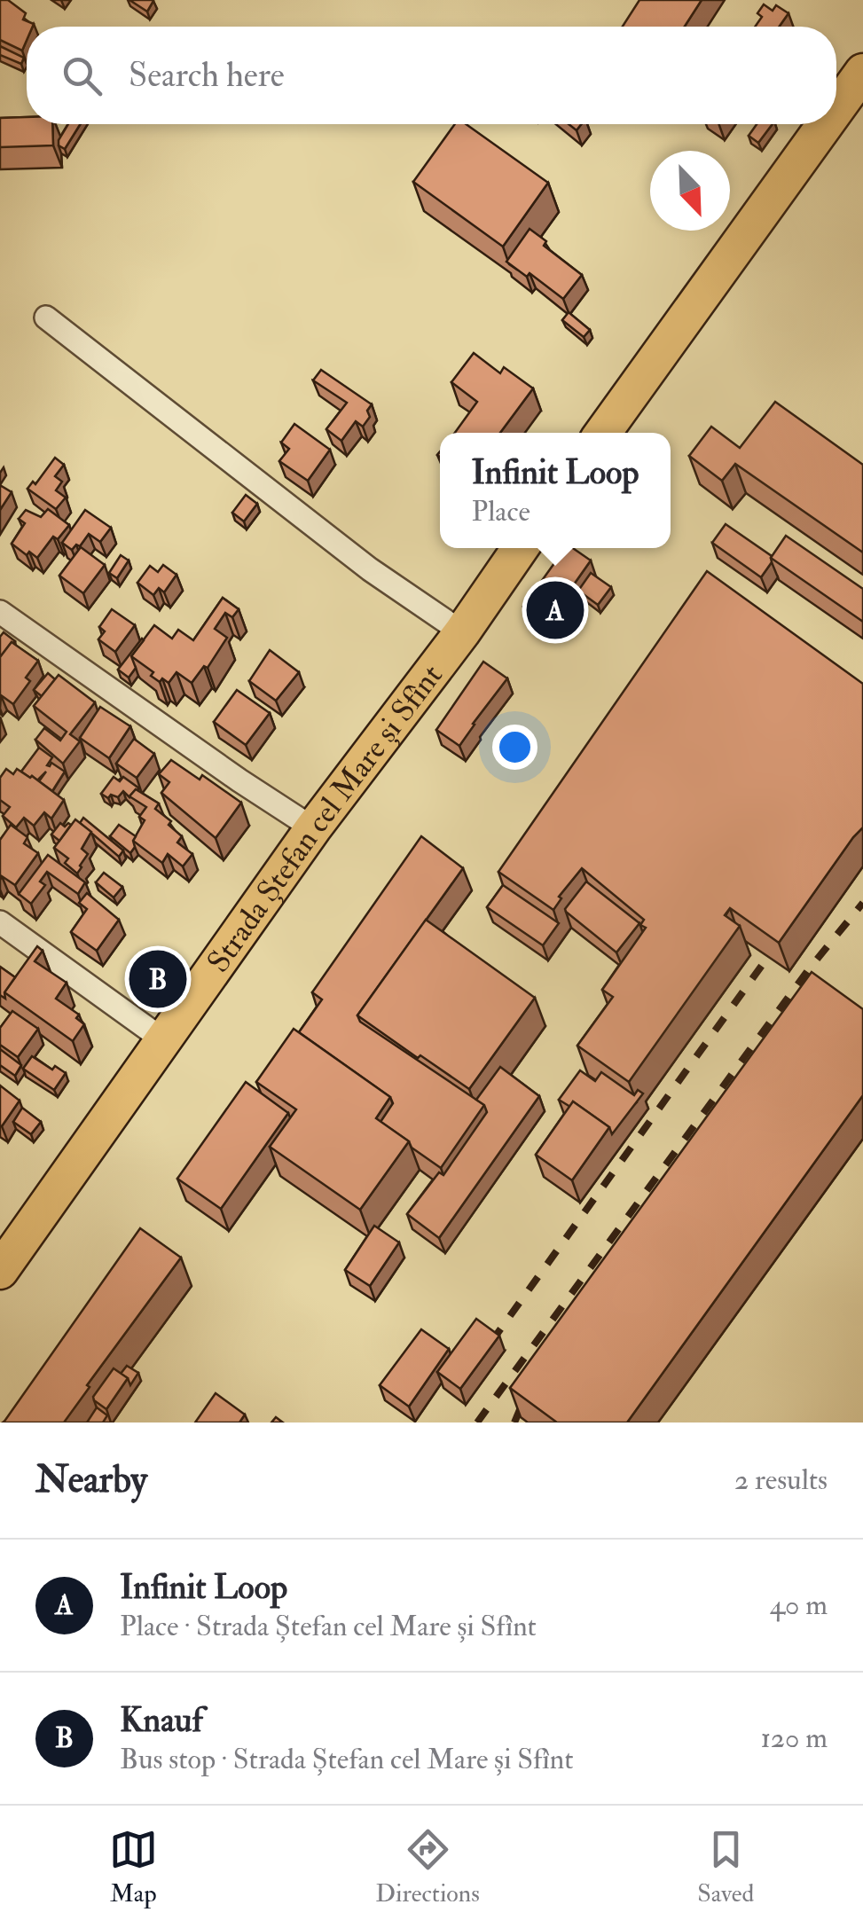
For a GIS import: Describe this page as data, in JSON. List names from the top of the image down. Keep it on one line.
{"streets":{"main road":["Strada Ștefan cel Mare și Sfînt"]},"north":"bottom right","page":{"search":"Search here","popup":["Infinit Loop","Place"],"pins":["A","B"],"heading":["Nearby","2 results"],"list":[{"mark":"A","name":"Infinit Loop","note":"Place · Strada Ștefan cel Mare și Sfînt","value":"40 m"},{"mark":"B","name":"Knauf","note":"Bus stop · Strada Ștefan cel Mare și Sfînt","value":"120 m"}],"nav":["Map","Directions","Saved"]}}
